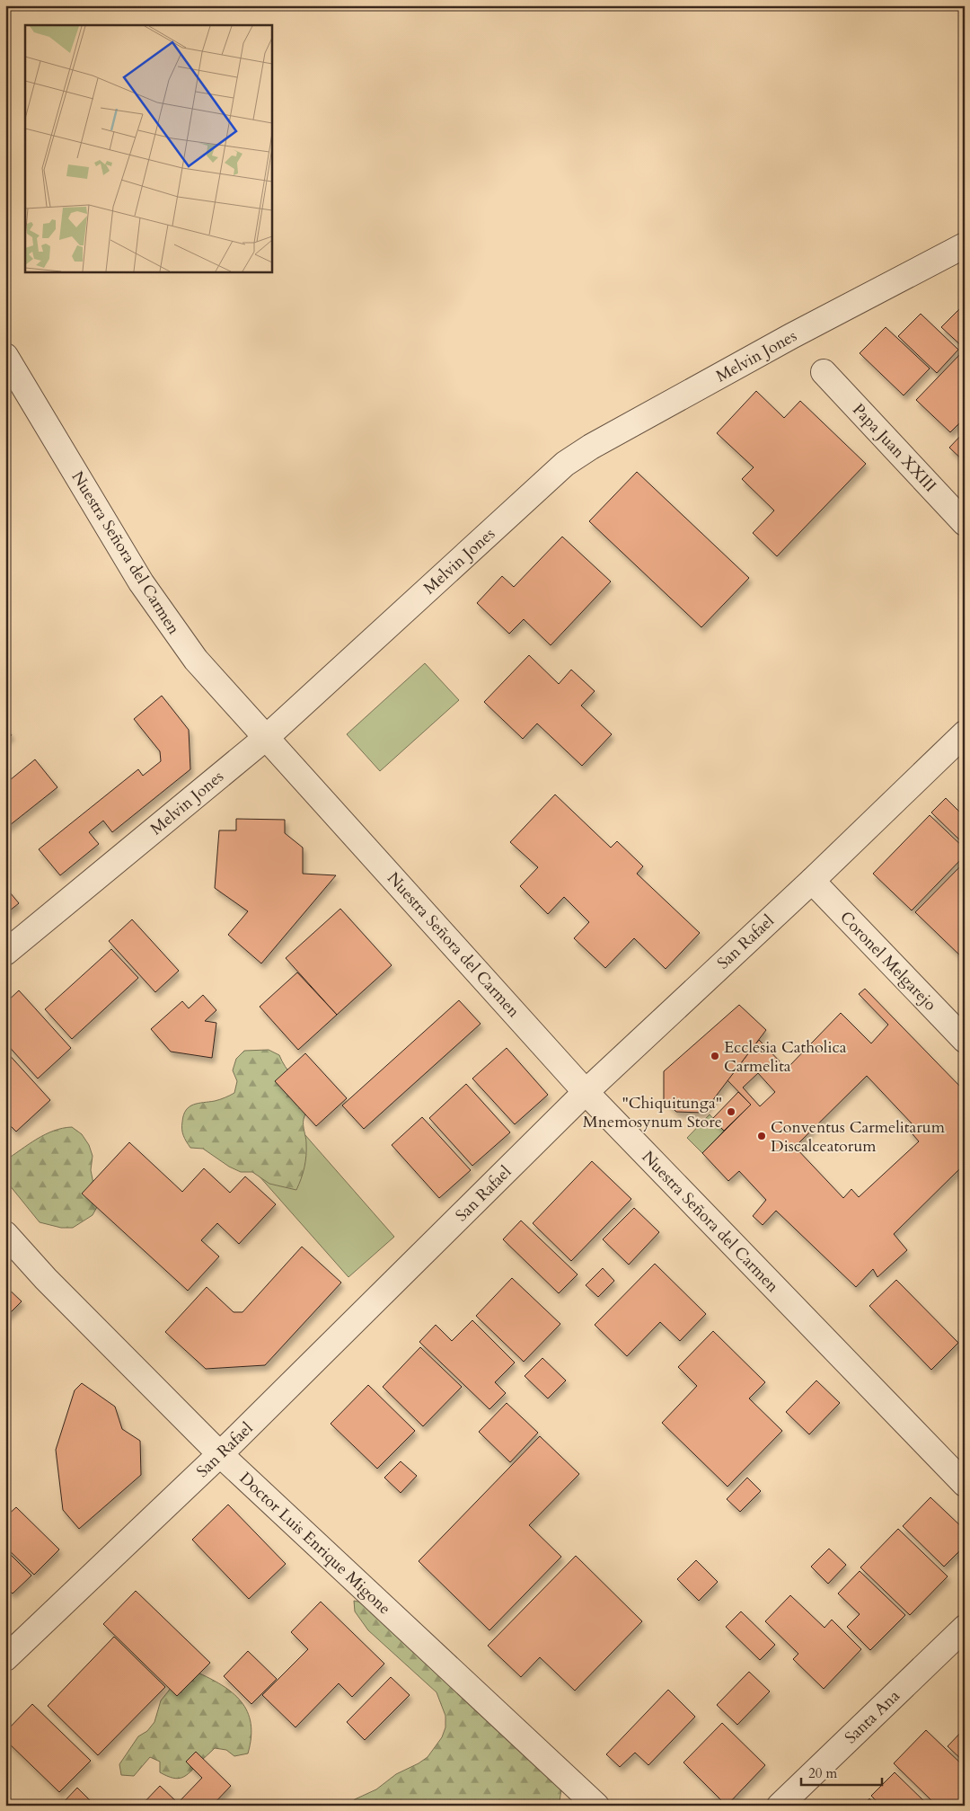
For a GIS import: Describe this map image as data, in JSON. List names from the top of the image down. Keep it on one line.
{"streets":{"street":["Melvin Jones","Papa Juan XXIII","Nuestra Señora del Carmen","San Rafael","Coronel Melgarejo","Doctor Luis Enrique Migone","Santa Ana"]},"crossings":[["Melvin Jones","Nuestra Señora del Carmen"],["Nuestra Señora del Carmen","San Rafael"],["San Rafael","Coronel Melgarejo"],["San Rafael","Doctor Luis Enrique Migone"]],"places":["Ecclesia Catholica Carmelita","\"Chiquitunga\" Mnemosynum Store","Conventus Carmelitarum Discalceatorum"],"scale_bar":"20 m"}
